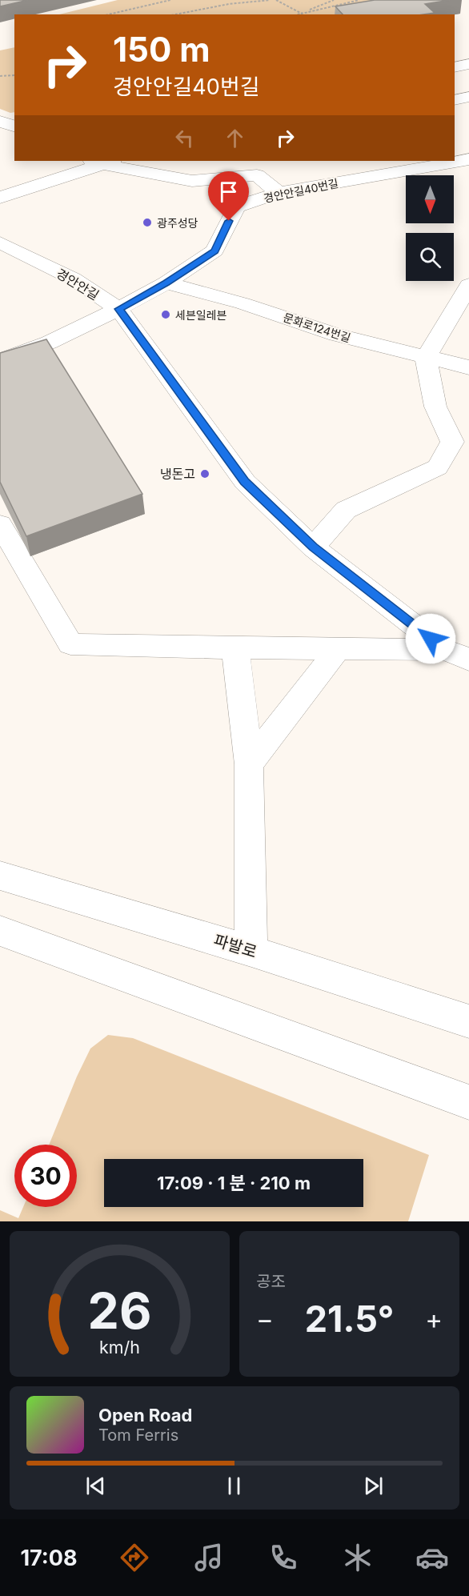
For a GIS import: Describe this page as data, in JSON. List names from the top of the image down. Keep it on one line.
{"streets":{"street":["경안안길40번길","경안안길","문화로124번길","파발로"]},"places":["광주성당","세븐일레븐","냉돈고"],"north":"bottom","page":{"turn":["150 m","경안안길40번길"],"limit":"30","trip":"17:09 · 1 분 · 210 m","tile":"공조","heat":["−","21.5°","+"],"song":["Open Road","Tom Ferris"],"tabs":"17:08","gauge":["26","km/h"]}}
